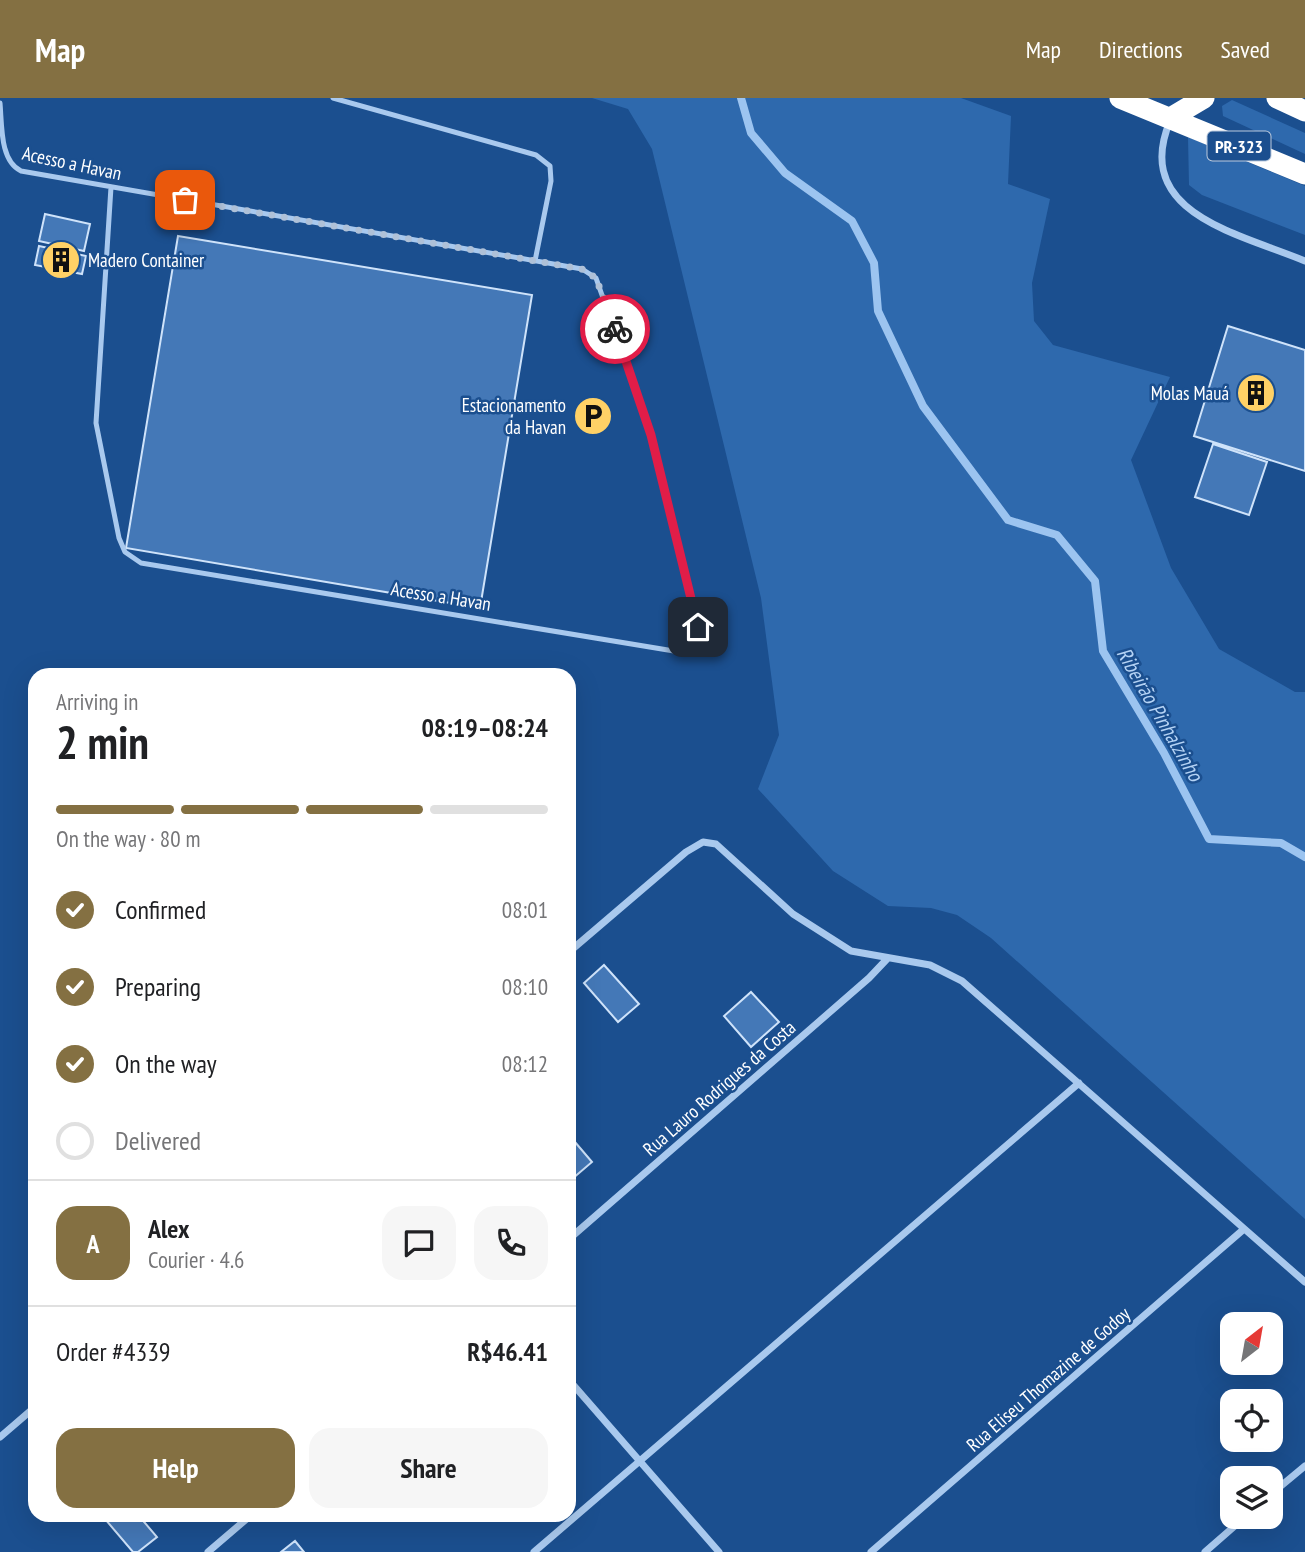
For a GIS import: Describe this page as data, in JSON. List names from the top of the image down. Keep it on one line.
{"streets":{"highway":["PR-323"],"street":["Rua Lauro Rodrigues da Costa","Rua Eliseu Thomazine de Godoy"],"lane":["Acesso a Havan"]},"water":["Ribeirão Pinhalzinho"],"places":{"building":["Madero Container","Molas Mauá"],"parking":["Estacionamento da Havan"]},"north":"top right","page":{"header":"Map","nav":["Map","Directions","Saved"],"heading":["2 min","Arriving in","08:19–08:24"],"panel":["Alex","Courier · 4.6","Order #4339","R$46.41"],"bar":"On the way · 80 m","list":[["Confirmed","08:01"],["Preparing","08:10"],["On the way","08:12"],"Delivered"],"round":"A","buttons":["Help","Share"]}}
